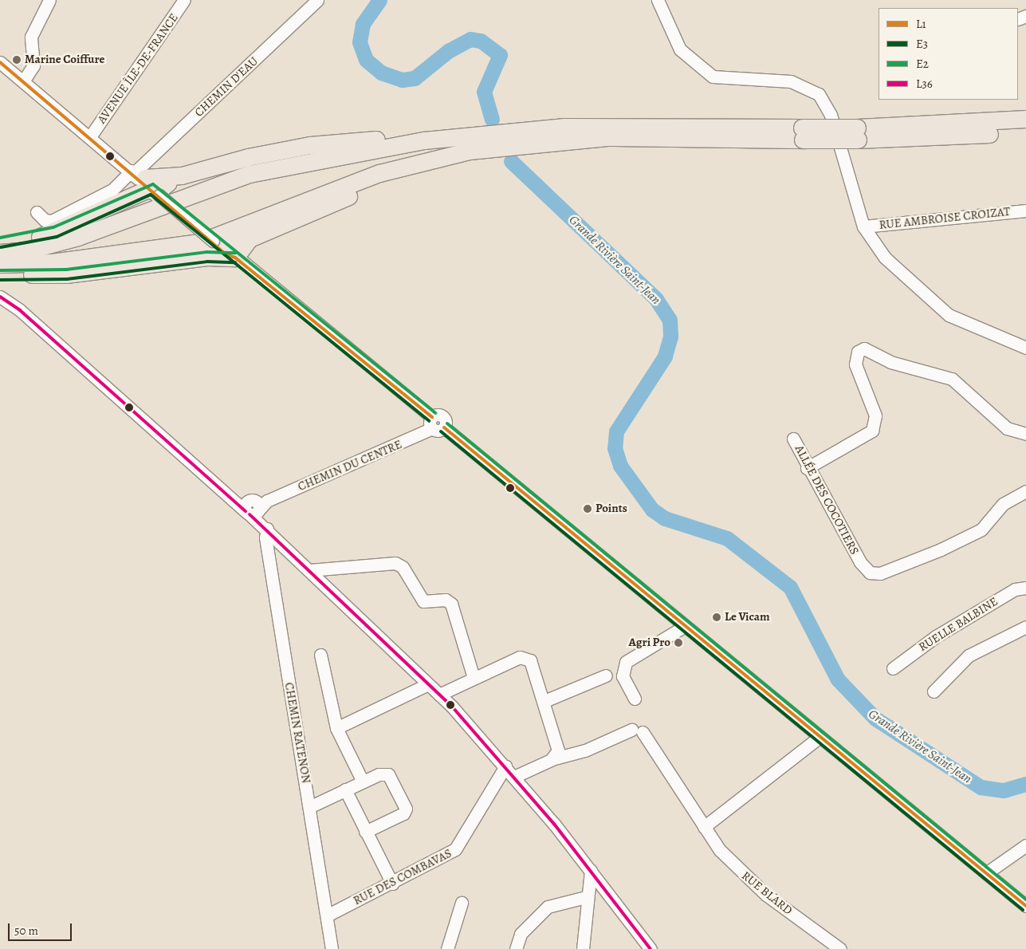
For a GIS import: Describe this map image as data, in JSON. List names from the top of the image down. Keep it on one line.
{"streets":{"street":["AVENUE ÎLE-DE-FRANCE","CHEMIN D'EAU","RUE AMBROISE CROIZAT","CHEMIN DU CENTRE","ALLÉE DES COCOTIERS","RUELLE BALBINE","CHEMIN RATENON","RUE DES COMBAVAS","RUE BLARD"]},"crossings":[["AVENUE ÎLE-DE-FRANCE","CHEMIN D'EAU"],["CHEMIN DU CENTRE","CHEMIN RATENON"],["CHEMIN RATENON","RUE DES COMBAVAS"]],"water":["Grande Rivière Saint-Jean"],"places":["Marine Coiffure","Points","Le Vicam","Agri Pro"],"lines":["transit line L1","transit line E2","transit line E3","transit line L36"],"legend":["L1","E3","E2","L36"],"scale_bar":"50 m"}
